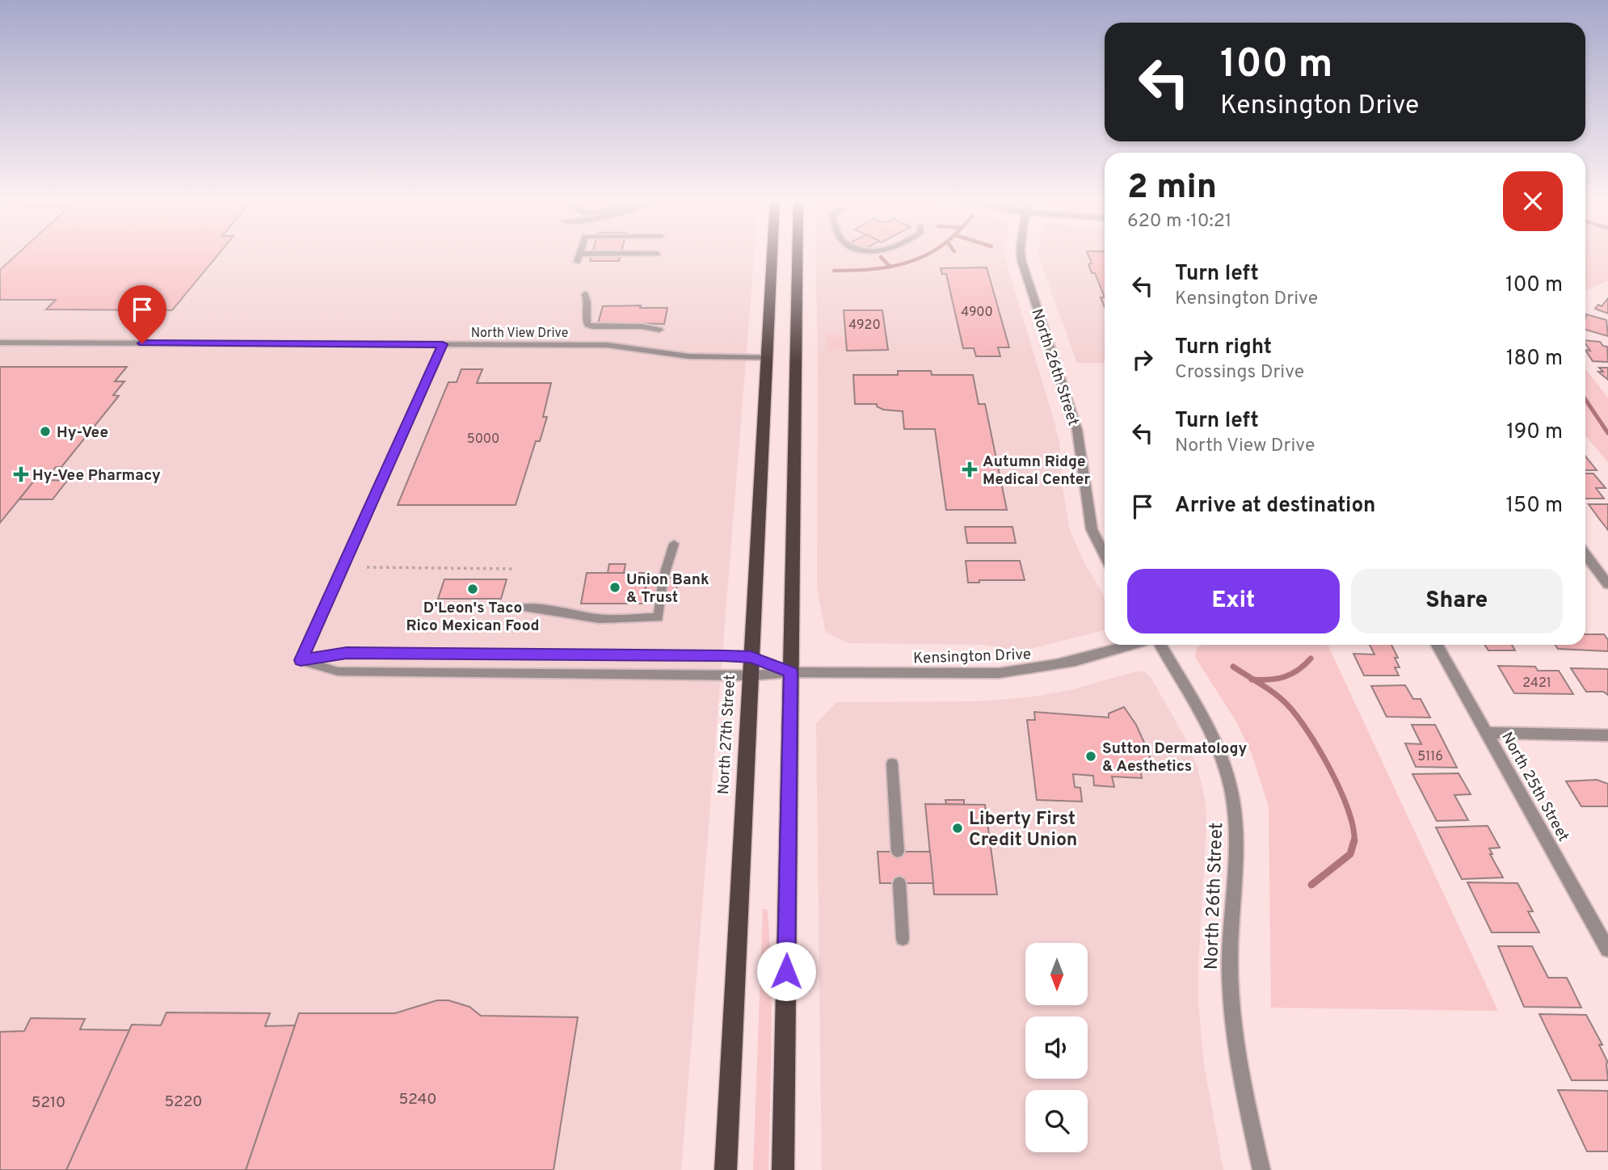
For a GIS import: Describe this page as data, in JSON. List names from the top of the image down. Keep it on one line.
{"streets":{"main road":["North 27th Street"],"street":["North 26th Street","Kensington Drive","North 25th Street"],"lane":["North View Drive"]},"crossings":[["North View Drive","North 27th Street"],["Kensington Drive","North 27th Street"]],"places":{"other":["Hy-Vee","Union Bank & Trust","D'Leon's Taco Rico Mexican Food","Sutton Dermatology & Aesthetics","Liberty First Credit Union"],"health":["Autumn Ridge Medical Center","Hy-Vee Pharmacy"]},"house_numbers":["4900","4920","5000","2421","5116","5240","5220","5210"],"north":"bottom","page":{"turn":["100 m","Kensington Drive"],"heading":["2 min","620 m · 10:21"],"list":[{"name":"Turn left","note":"Kensington Drive","value":"100 m"},{"name":"Turn right","note":"Crossings Drive","value":"180 m"},{"name":"Turn left","note":"North View Drive","value":"190 m"},{"name":"Arrive at destination","value":"150 m"}],"buttons":["Exit","Share"]}}
